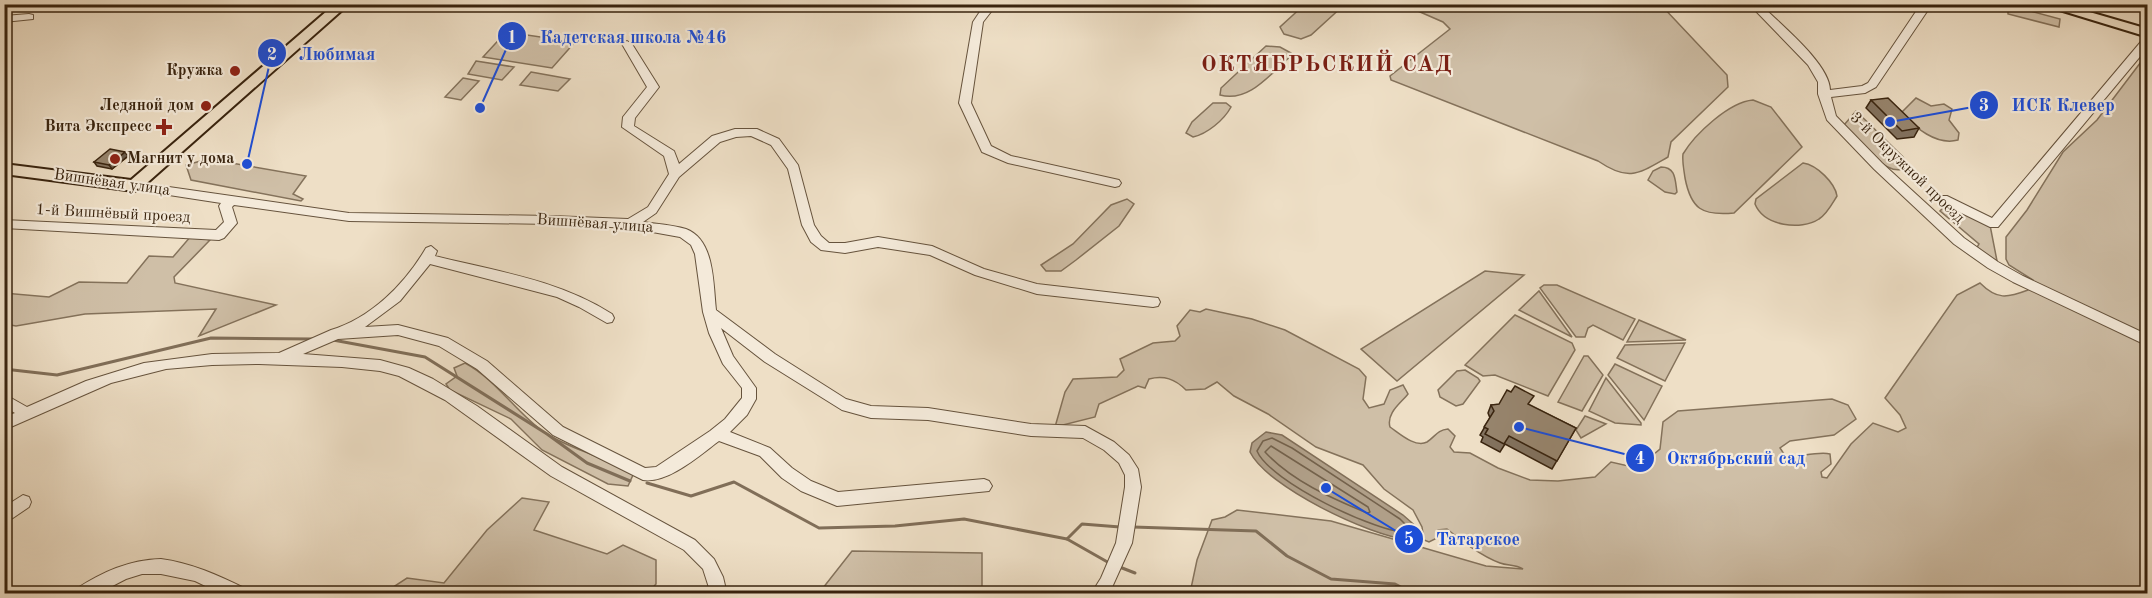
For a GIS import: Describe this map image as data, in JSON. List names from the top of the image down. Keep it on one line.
{"streets":{"main road":["Вишнёвая улица"],"street":["3-й Окружной проезд","1-й Вишнёвый проезд"]},"crossings":[["Вишнёвая улица","1-й Вишнёвый проезд"]],"districts":["ОКТЯБРЬСКИЙ САД"],"places":{"other":["Кружка","Ледяной дом","Кадетская школа №46","ИСК Клевер","Магнит у дома","Любимая","Октябрьский сад","Татарское"],"health":["Вита Экспресс"]}}
